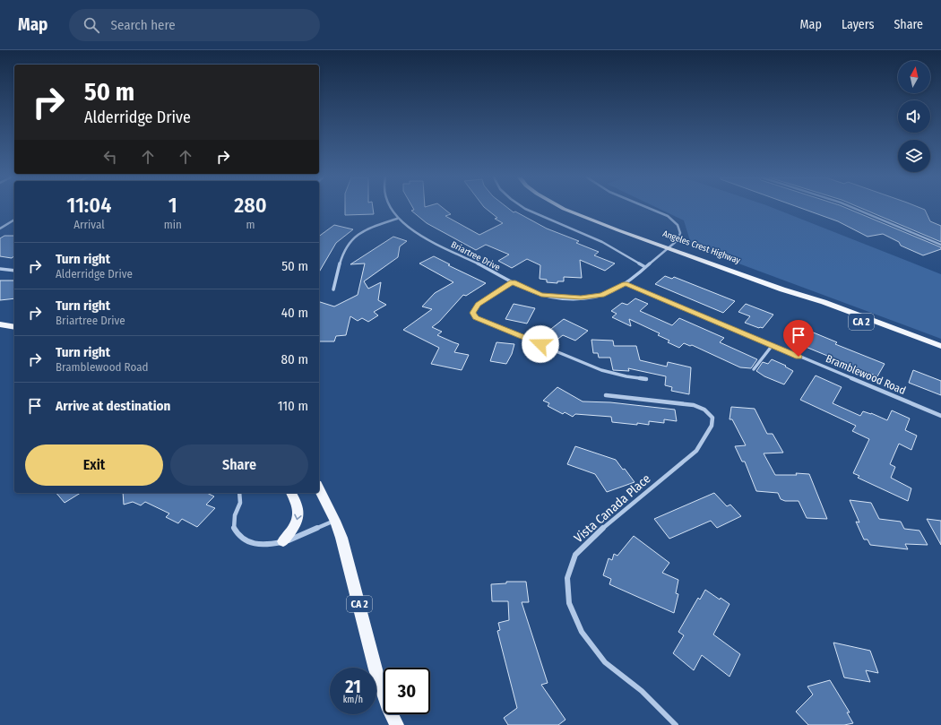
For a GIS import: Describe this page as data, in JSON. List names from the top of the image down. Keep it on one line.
{"streets":{"main road":["Angeles Crest Highway","CA 2"],"street":["Briartree Drive","Bramblewood Road","Vista Canada Place"]},"crossings":[["Angeles Crest Highway","Briartree Drive"],["Briartree Drive","Bramblewood Road"]],"north":"top","page":{"header":"Map","search":"Search here","nav":["Map","Layers","Share"],"turn":["50 m","Alderridge Drive"],"eta":["11:04","Arrival","1","min","280","m"],"list":[{"name":"Turn right","note":"Alderridge Drive","value":"50 m"},{"name":"Turn right","note":"Briartree Drive","value":"40 m"},{"name":"Turn right","note":"Bramblewood Road","value":"80 m"},{"name":"Arrive at destination","value":"110 m"}],"buttons":["Exit","Share"],"speed":"21 km/h","limit":"30"}}
